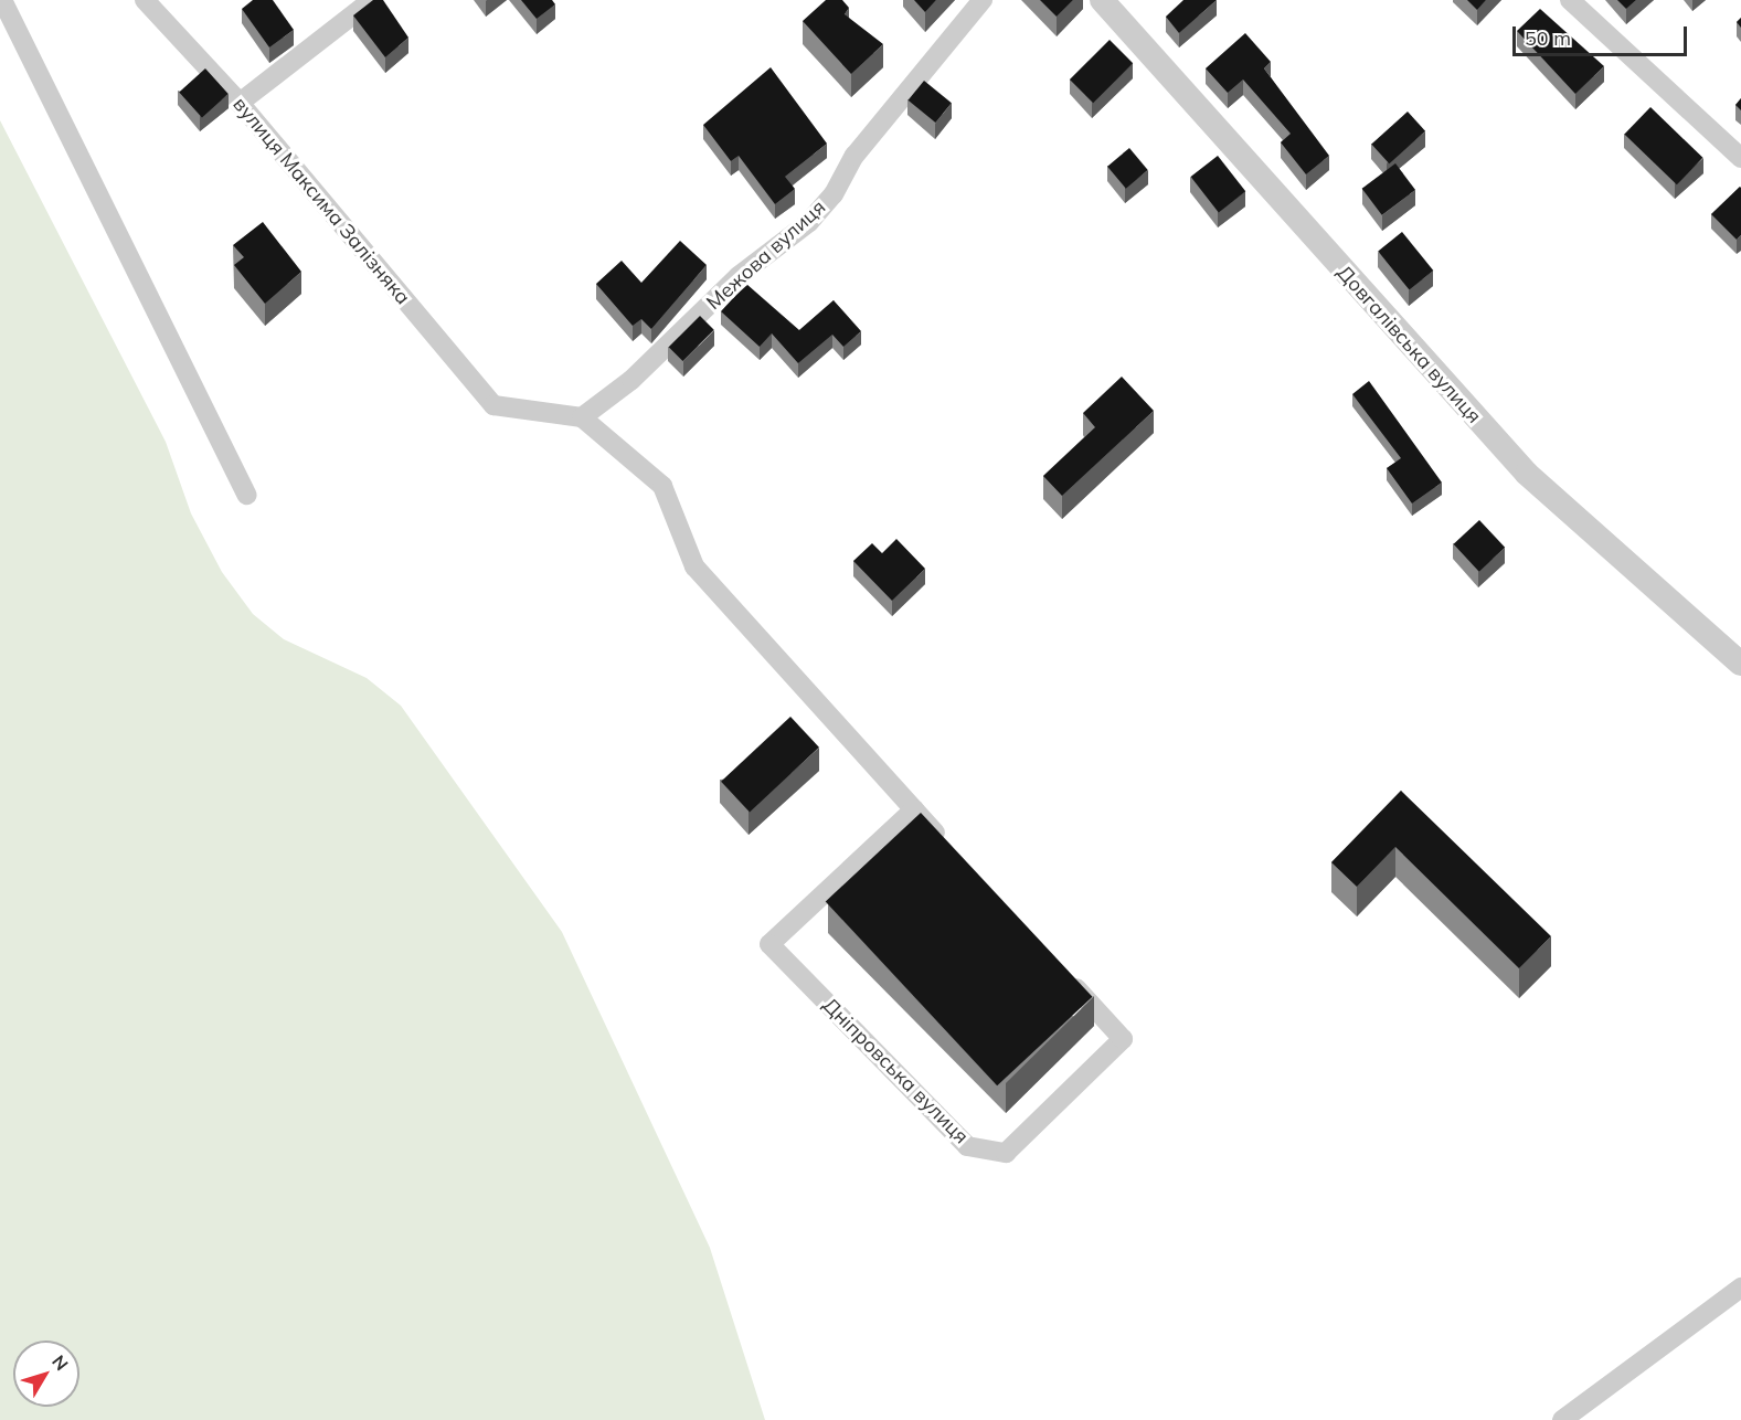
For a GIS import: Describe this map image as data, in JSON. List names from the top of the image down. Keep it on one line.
{"streets":{"street":["вулиця Максима Залізняка","Межова вулиця","Довгалівська вулиця","Дніпровська вулиця"]},"crossings":[["вулиця Максима Залізняка","Межова вулиця"]],"scale_bar":"50 m","north":"top right"}
